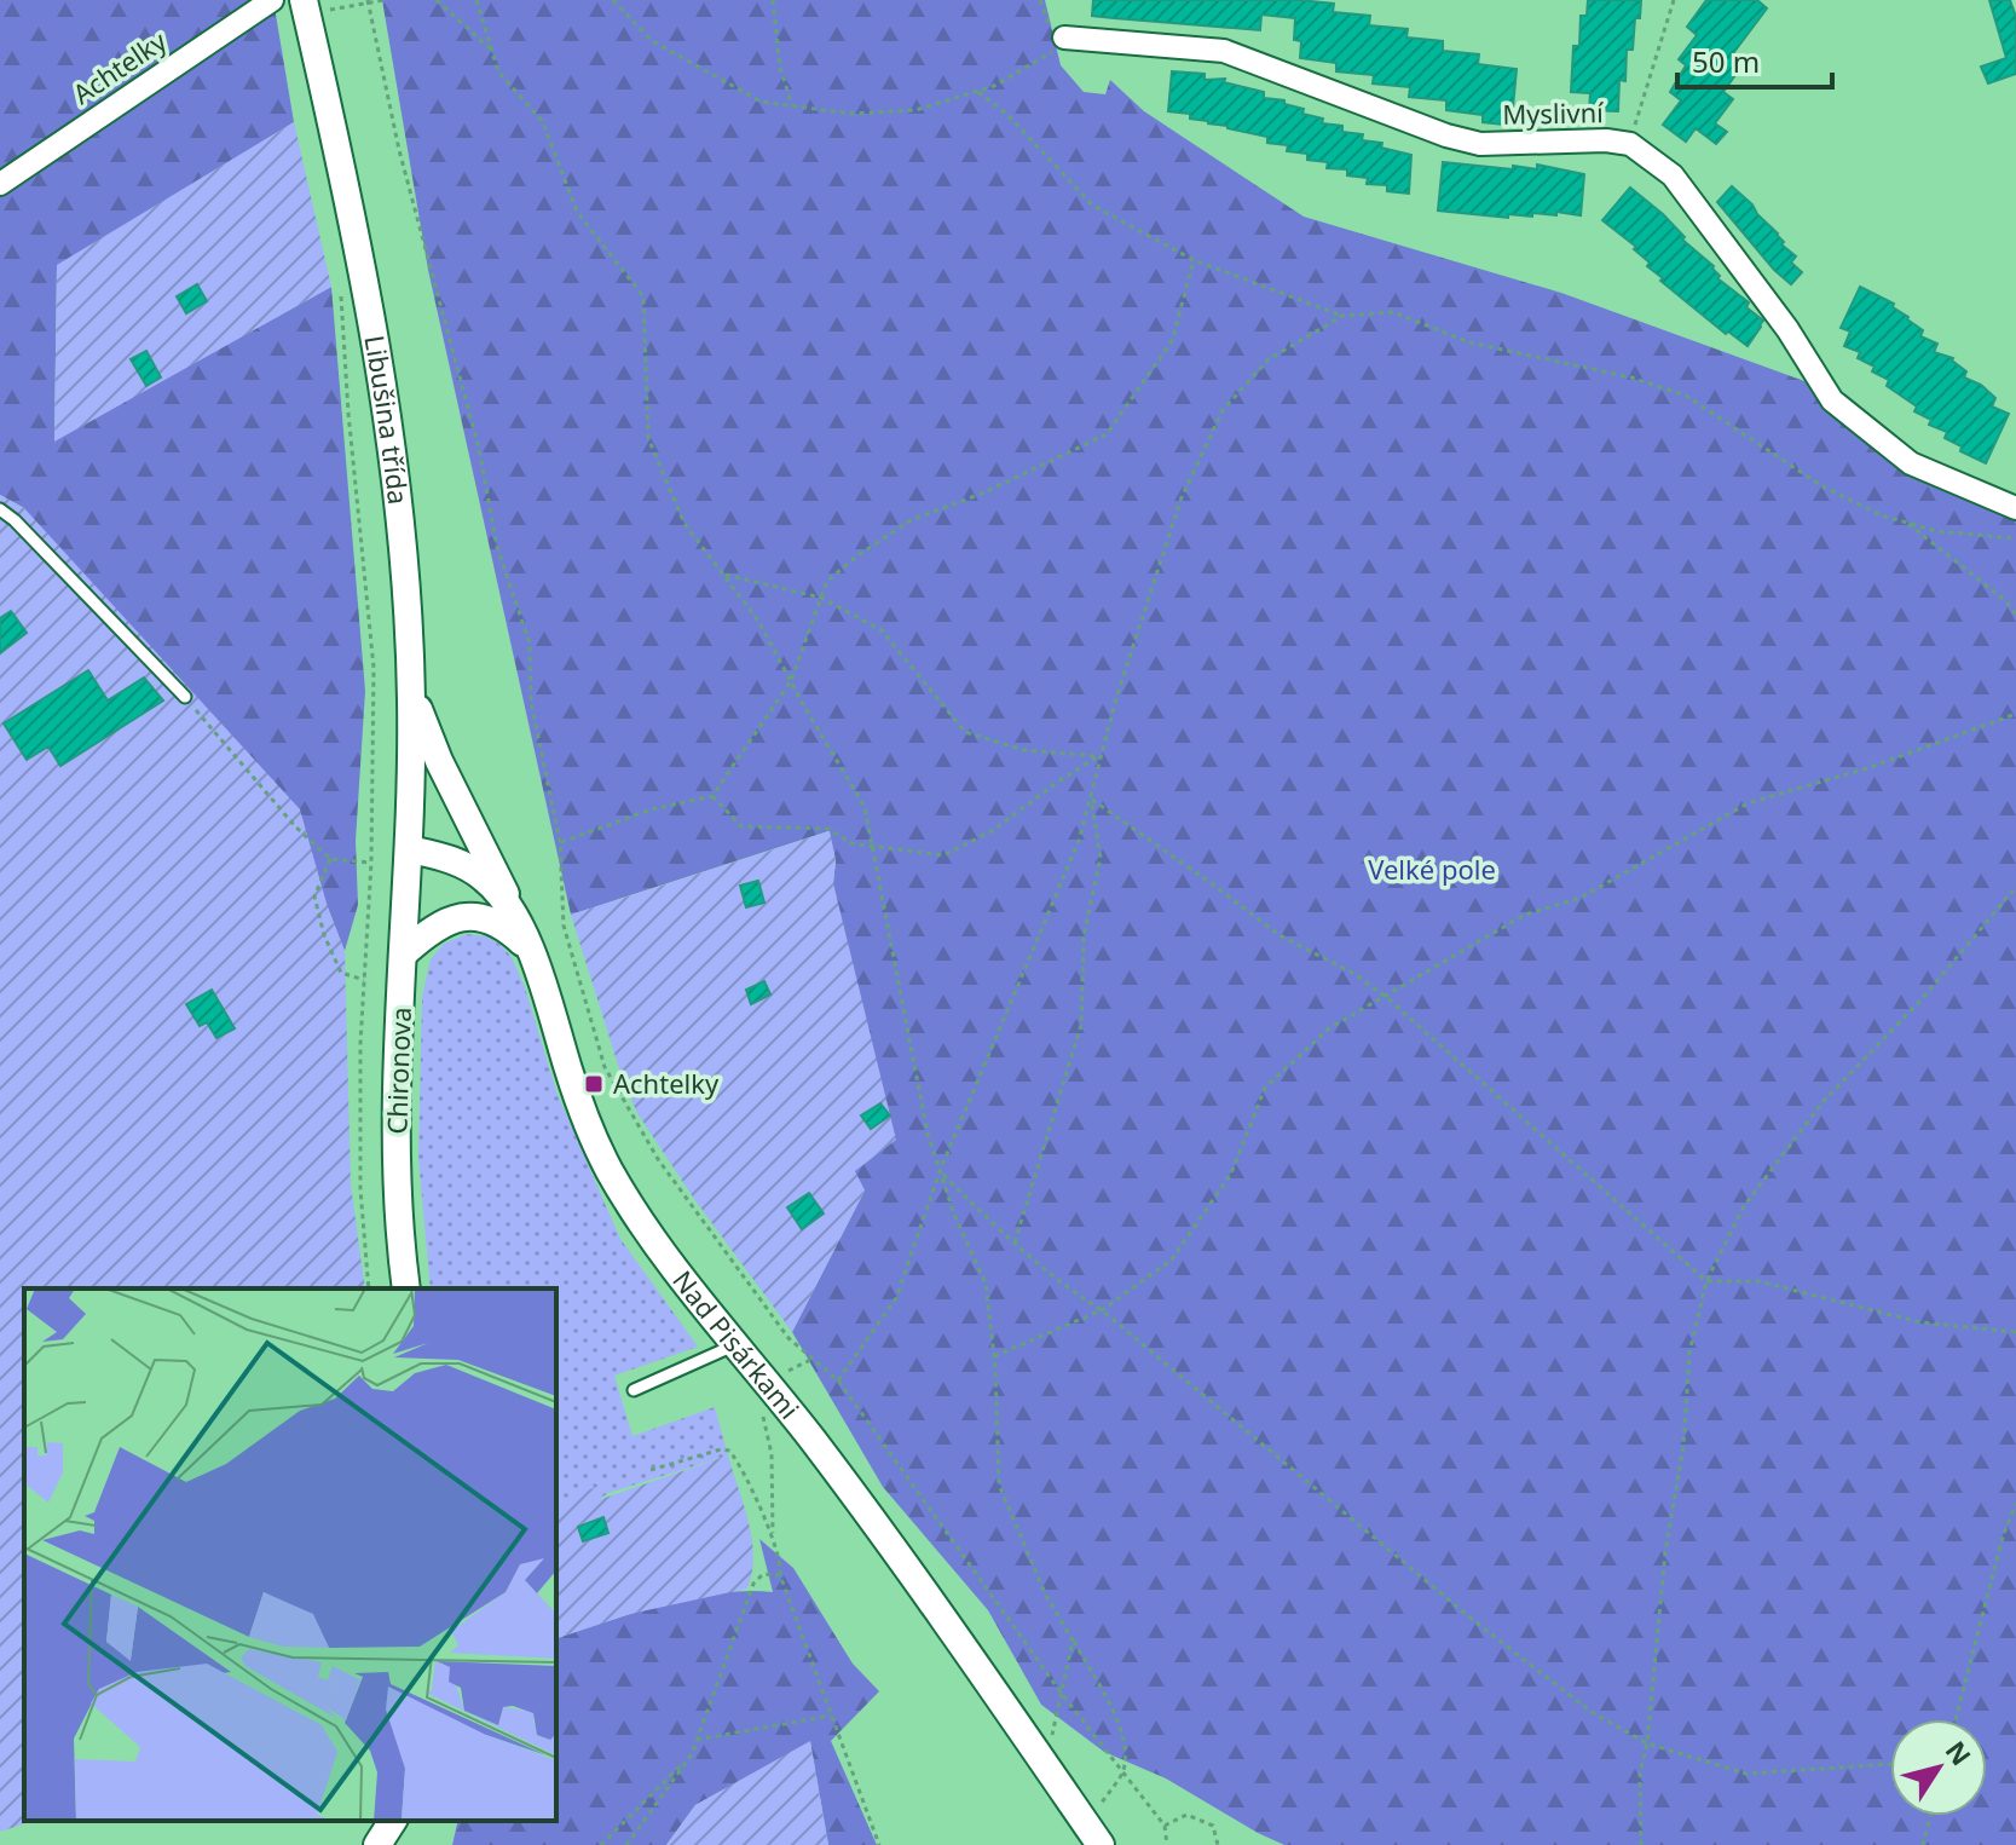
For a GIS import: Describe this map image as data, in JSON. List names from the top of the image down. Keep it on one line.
{"streets":{"street":["Achtelky","Myslivní","Libušina třída","Chironova","Nad Pisárkami"]},"crossings":[["Libušina třída","Chironova"],["Libušina třída","Nad Pisárkami"],["Chironova","Nad Pisárkami"]],"parks":["Velké pole"],"places":{"transit":["Achtelky"]},"scale_bar":"50 m","north":"top right"}
